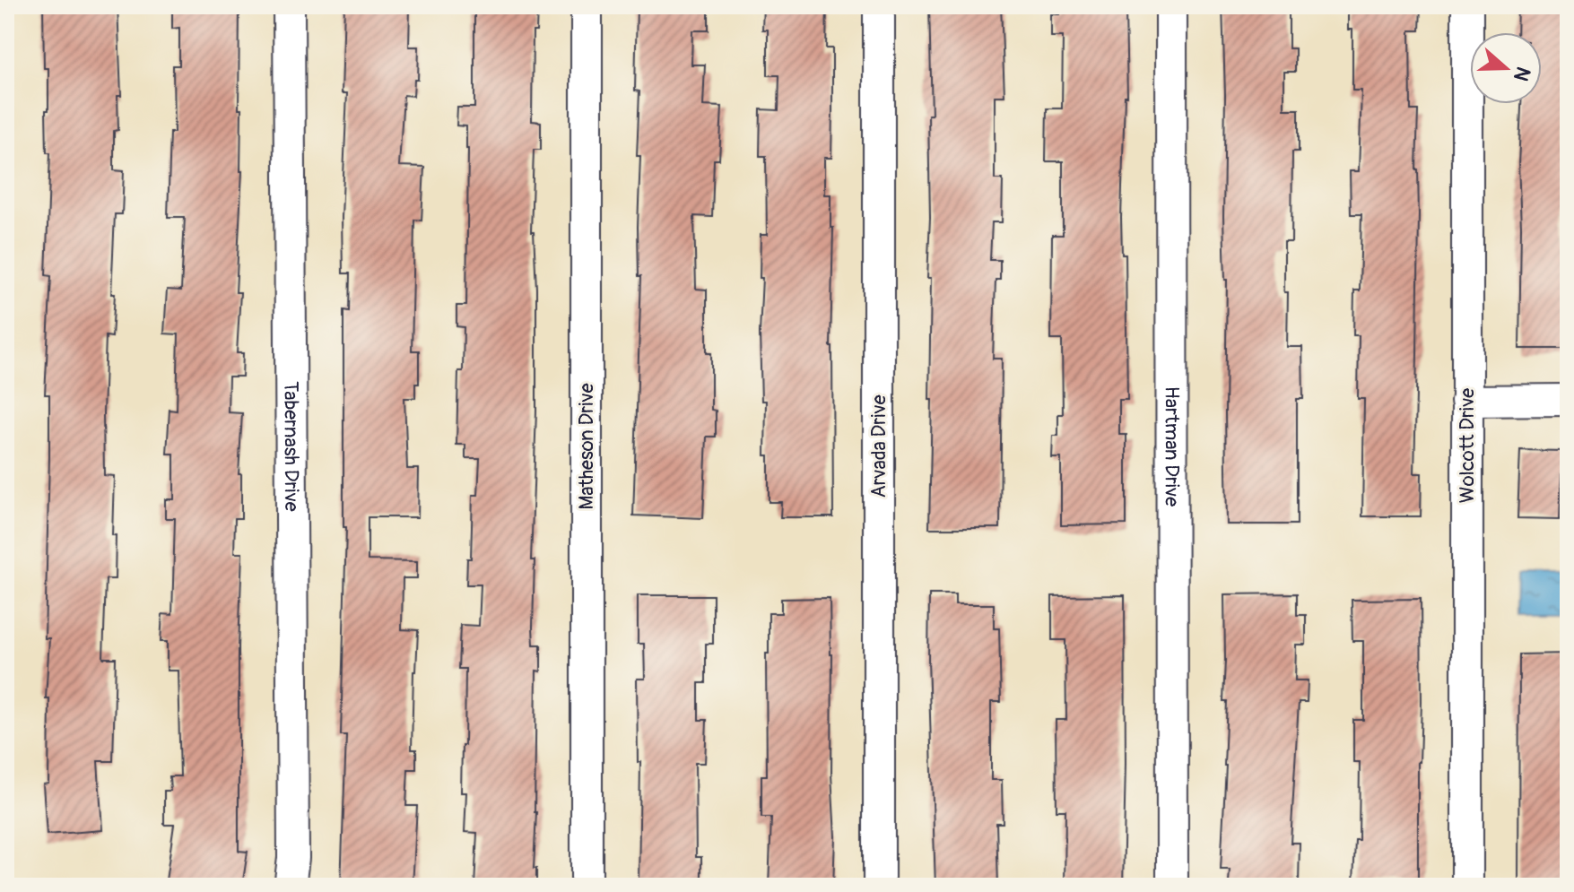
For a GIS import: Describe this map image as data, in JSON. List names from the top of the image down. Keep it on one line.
{"streets":{"street":["Wolcott Drive","Tabernash Drive","Matheson Drive","Arvada Drive","Hartman Drive"]},"north":"right"}
